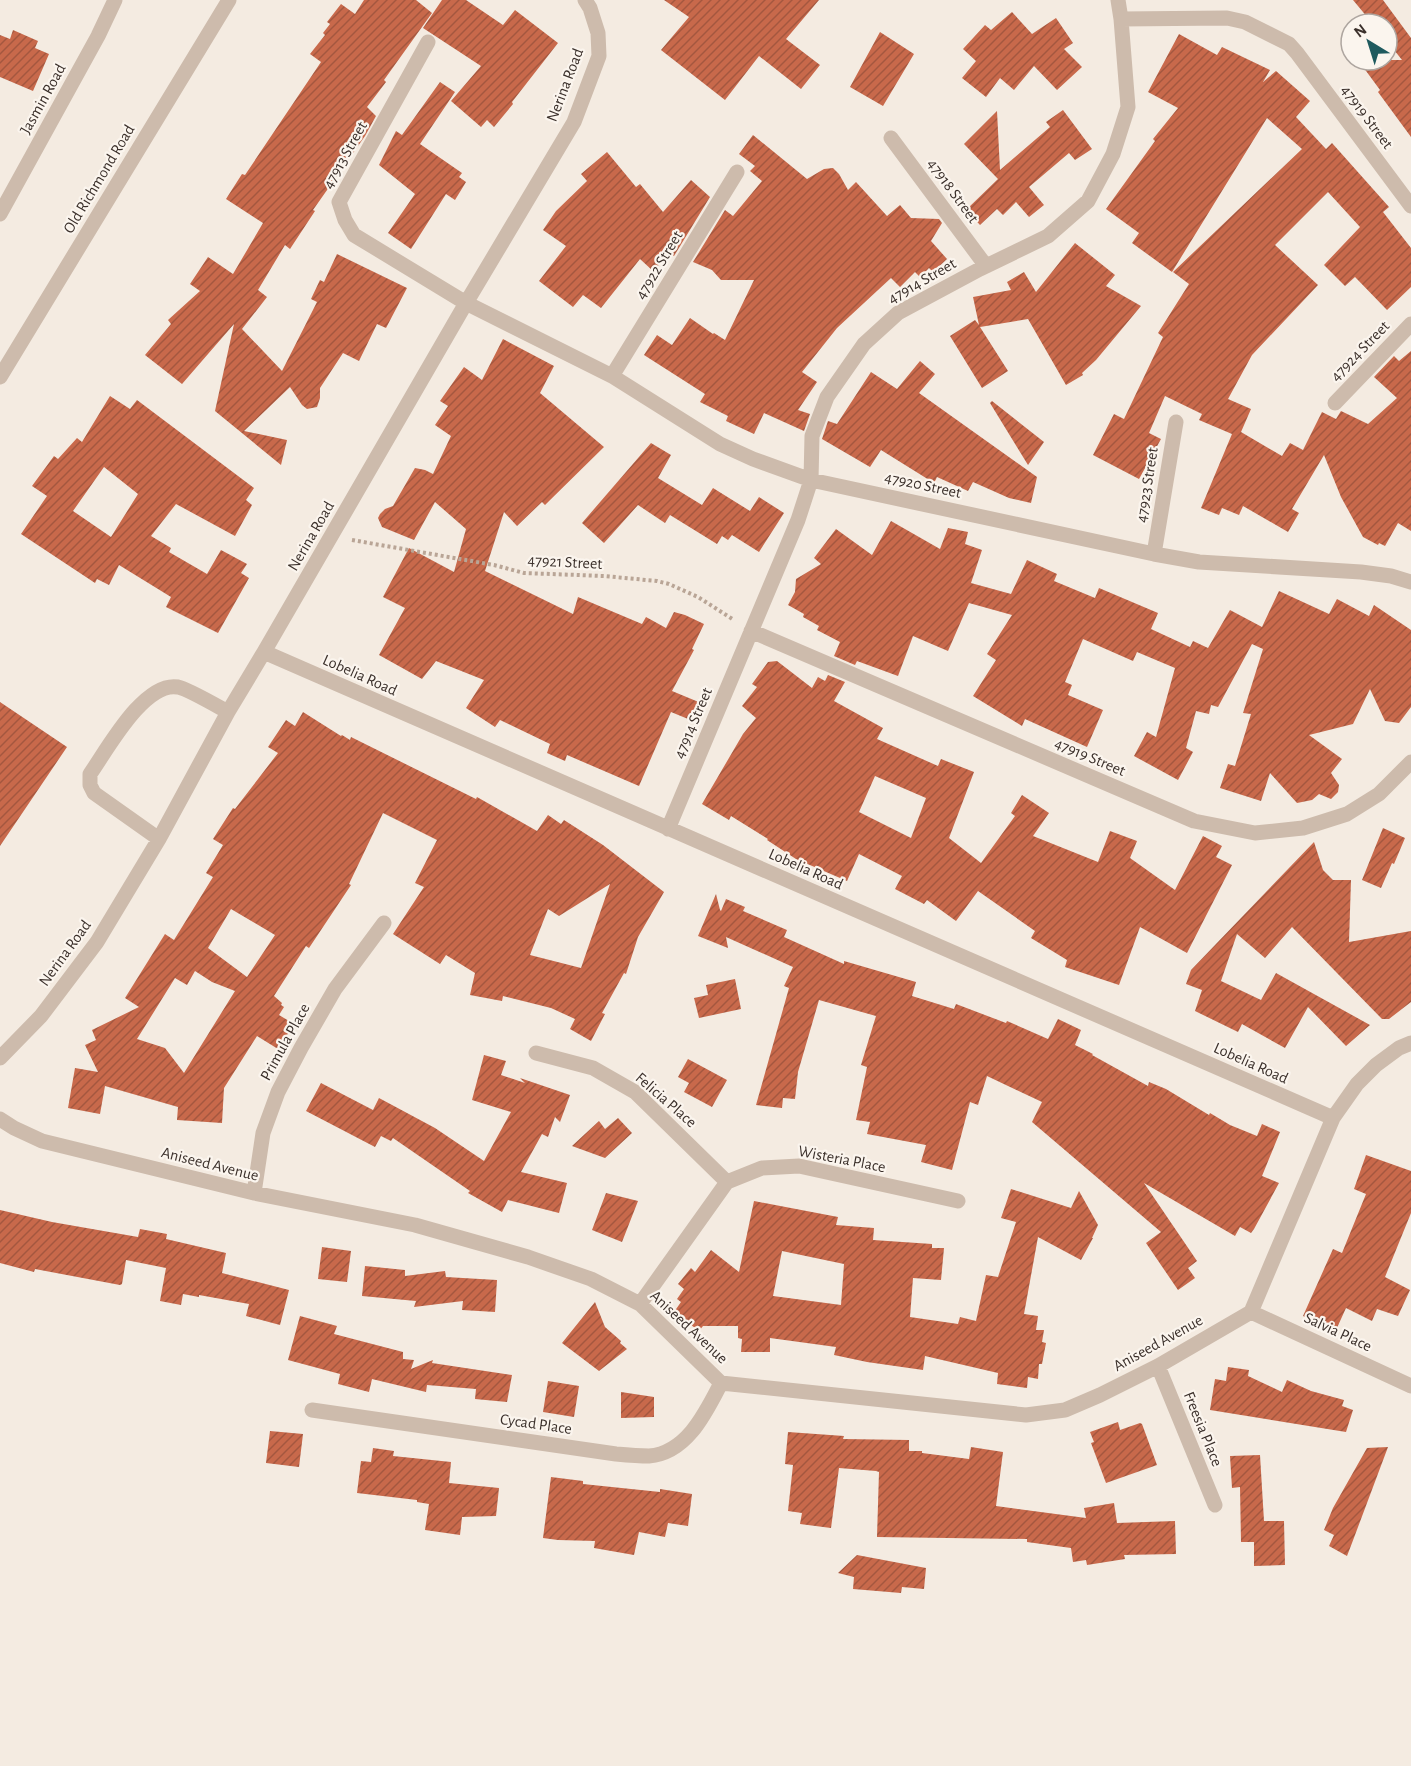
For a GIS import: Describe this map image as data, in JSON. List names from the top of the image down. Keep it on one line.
{"streets":{"street":["Nerina Road","Jasmin Road","47919 Street","47913 Street","Old Richmond Road","47918 Street","47922 Street","47914 Street","47924 Street","47920 Street","47923 Street","Lobelia Road","Primula Place","Felicia Place","Wisteria Place","Aniseed Avenue","Salvia Place","Cycad Place","Freesia Place"],"path":["47921 Street"]},"crossings":[["Nerina Road","47913 Street"],["Nerina Road","47920 Street"],["Nerina Road","47921 Street"],["Nerina Road","Lobelia Road"],["47919 Street","47914 Street"],["47919 Street","47921 Street"],["47913 Street","47920 Street"],["47918 Street","47914 Street"],["47922 Street","47920 Street"],["47914 Street","47920 Street"],["47914 Street","47921 Street"],["47914 Street","Lobelia Road"],["47920 Street","47923 Street"],["Primula Place","Aniseed Avenue"],["Felicia Place","Wisteria Place"],["Aniseed Avenue","Salvia Place"],["Aniseed Avenue","Cycad Place"],["Aniseed Avenue","Freesia Place"]],"north":"top left"}
